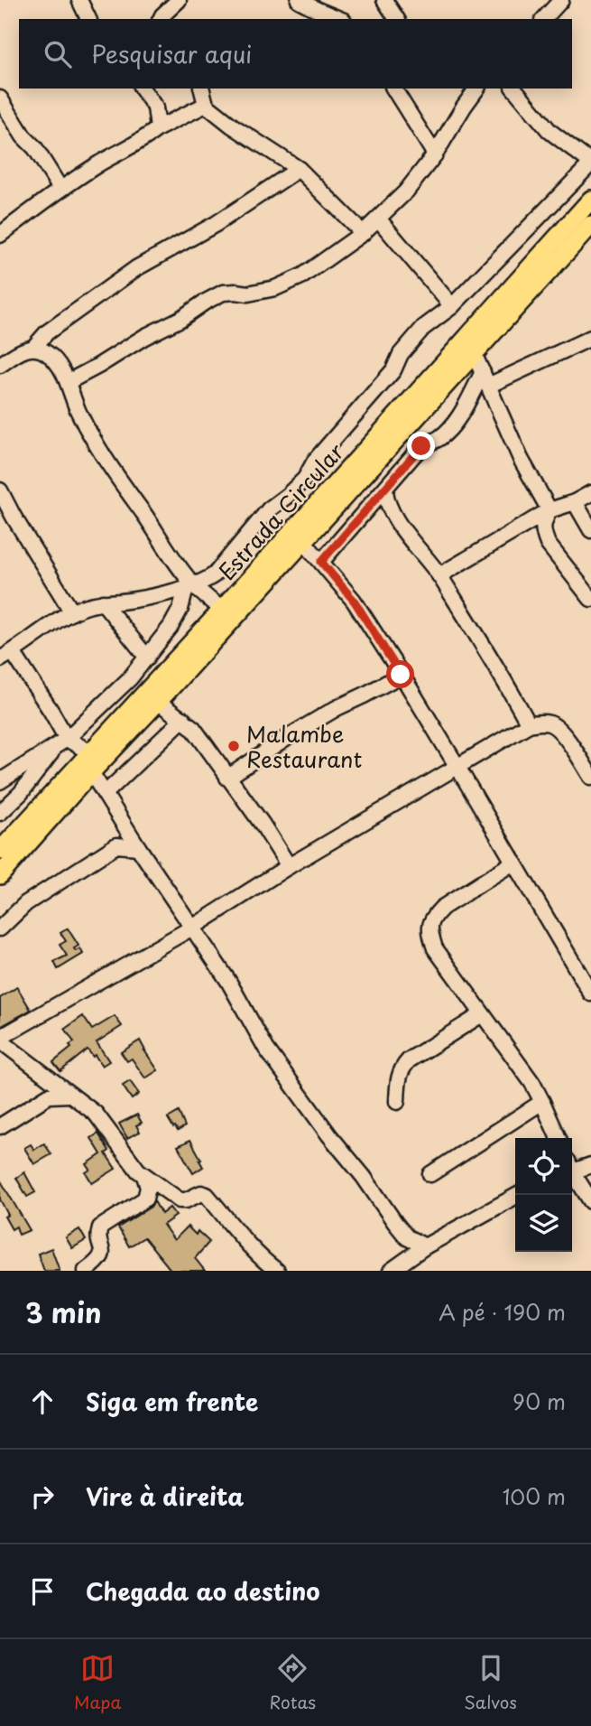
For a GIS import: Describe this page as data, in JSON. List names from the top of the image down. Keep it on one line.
{"streets":{"main road":["Estrada Circular"]},"places":["Malambe Restaurant"],"page":{"search":"Pesquisar aqui","heading":["3 min","A pé · 190 m"],"list":[["Siga em frente","90 m"],["Vire à direita","100 m"],"Chegada ao destino"],"nav":["Mapa","Rotas","Salvos"]}}
